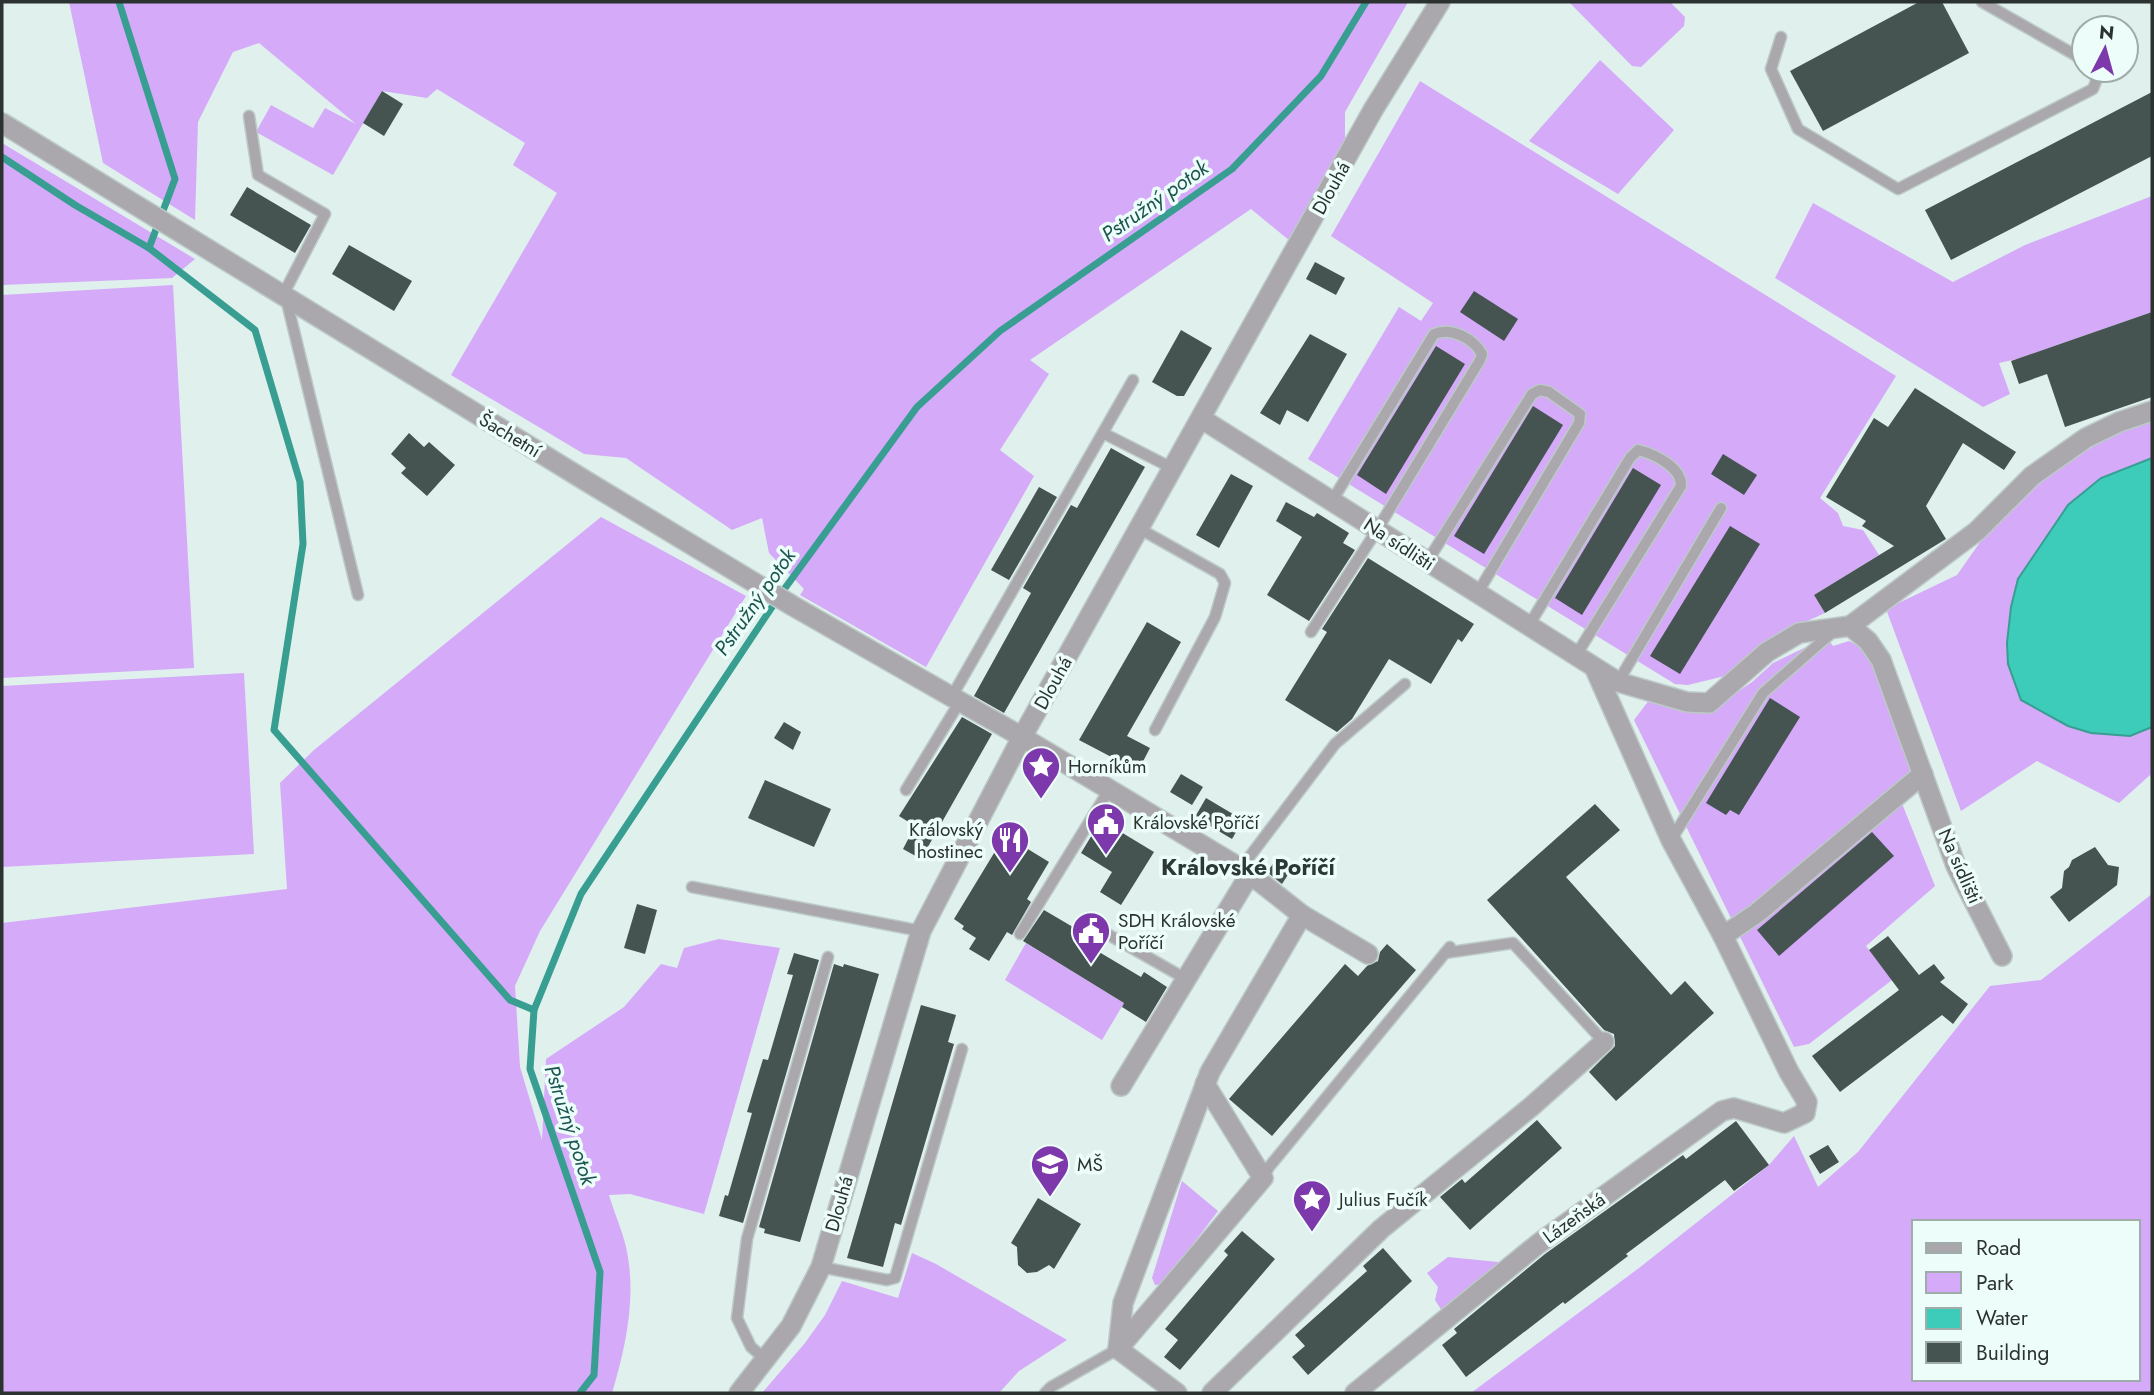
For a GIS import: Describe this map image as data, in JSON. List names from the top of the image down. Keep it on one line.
{"streets":{"street":["Dlouhá","Šachetní","Na sídlišti","Lázeňská"]},"crossings":[["Dlouhá","Šachetní"],["Dlouhá","Na sídlišti"]],"districts":["Královské Poříčí"],"water":["Pstružný potok"],"places":{"place":["Horníkům","Julius Fučík"],"public building":["Královské Poříčí","SDH Královské Poříčí"],"restaurant":["Královský hostinec"],"school or university":["MŠ"]},"legend":["Road","Park","Water","Building"],"north":"top"}
